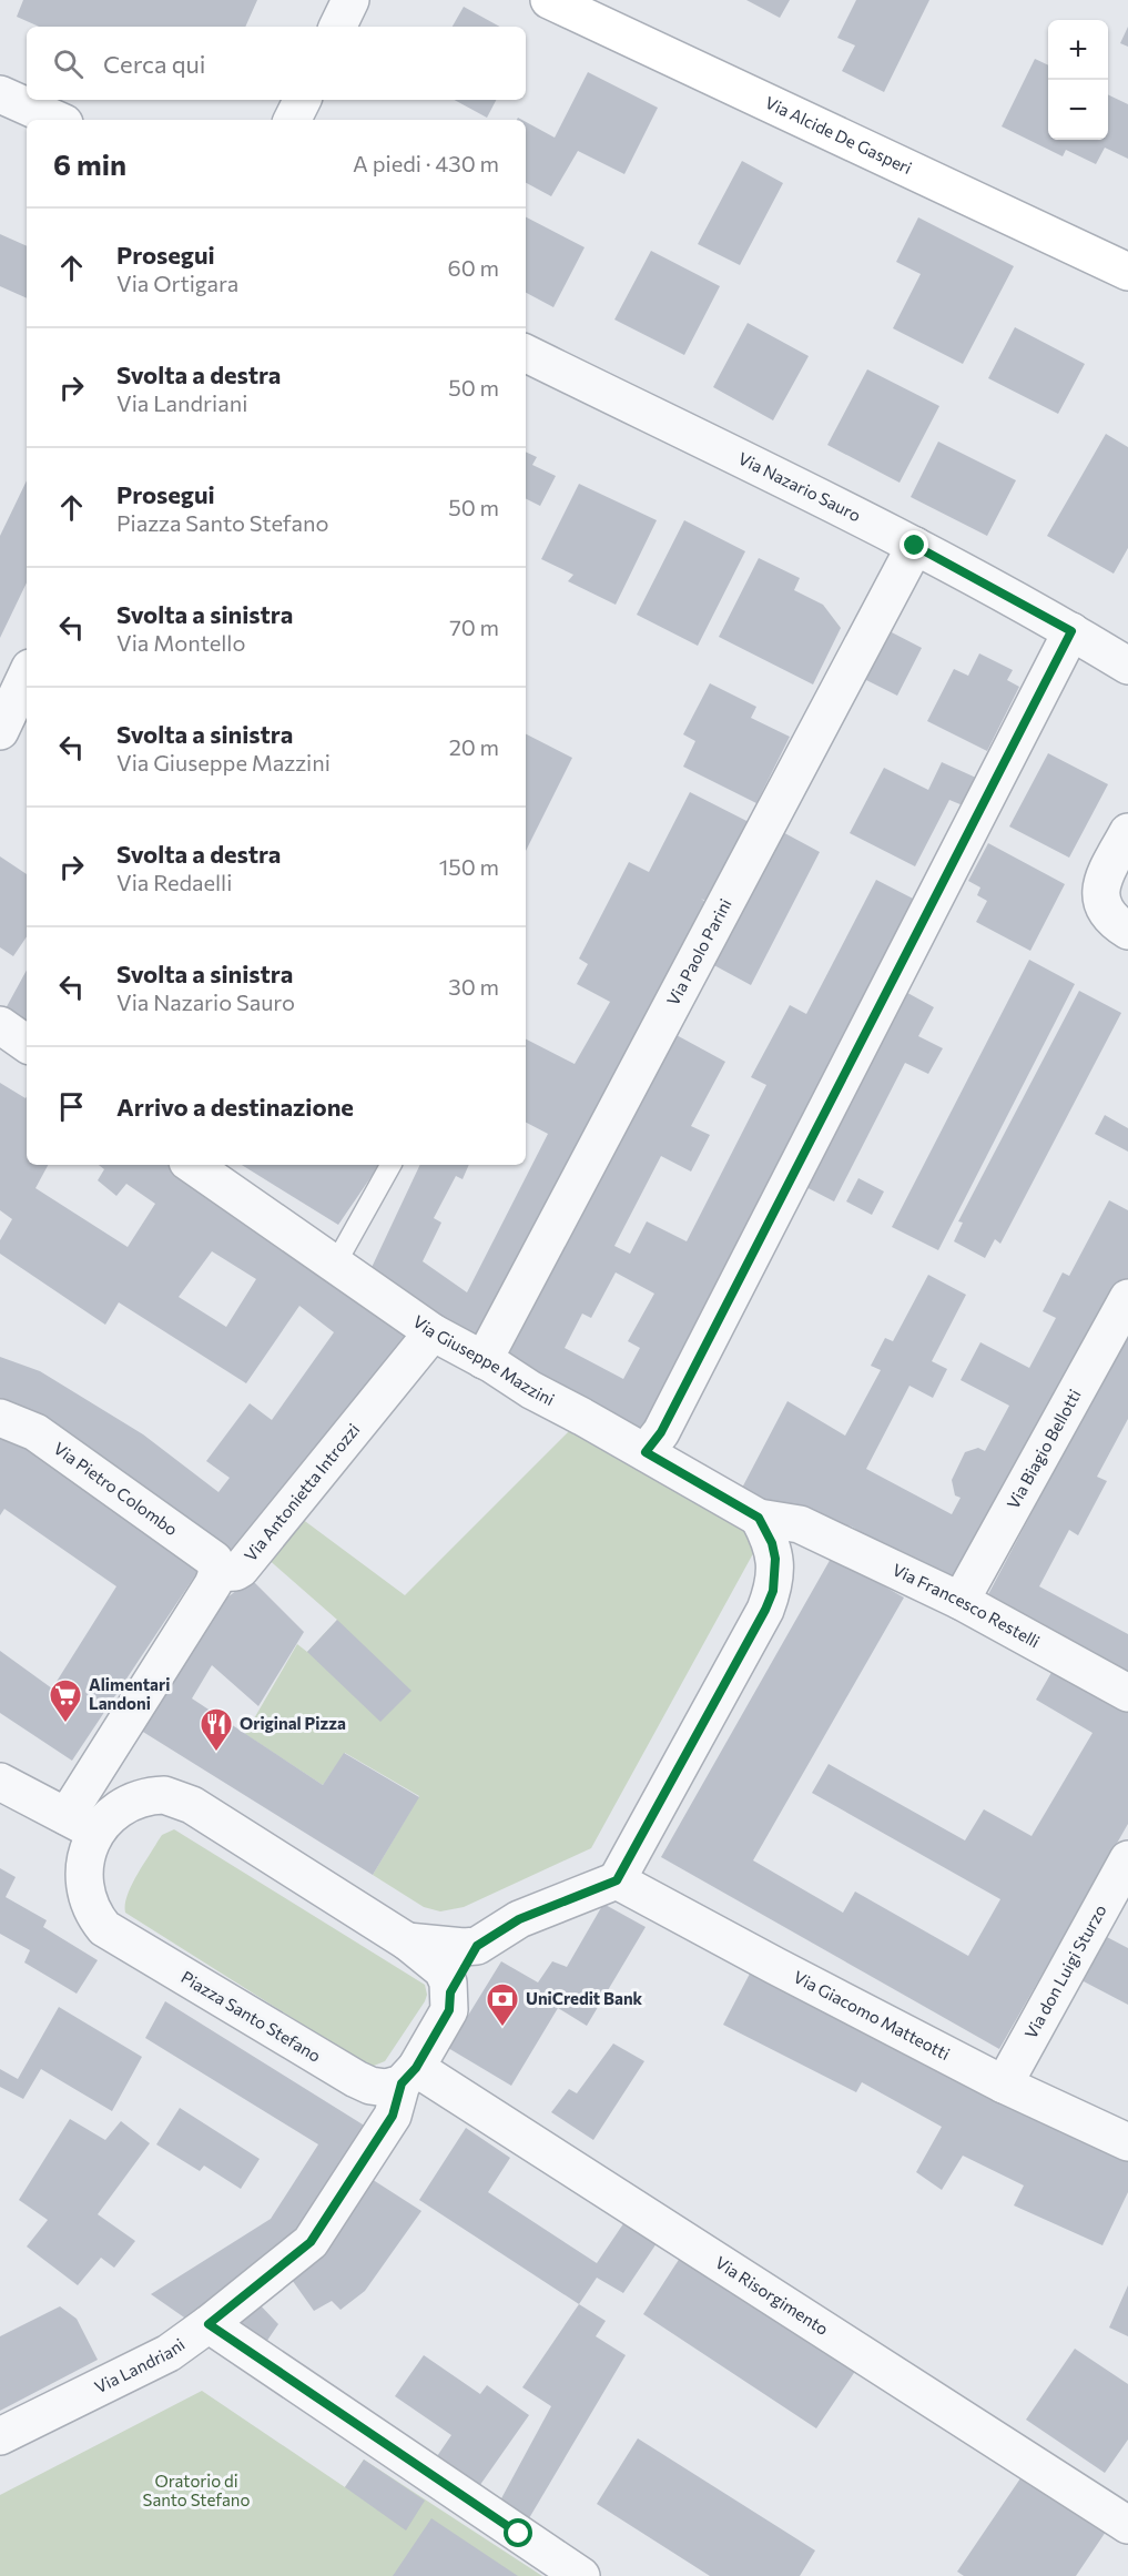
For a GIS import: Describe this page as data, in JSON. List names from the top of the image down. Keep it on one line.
{"streets":{"street":["Via Alcide De Gasperi","Via Nazario Sauro","Via Paolo Parini","Via Giuseppe Mazzini","Via Biagio Bellotti","Via Pietro Colombo","Via Antonietta Introzzi","Via Francesco Restelli","Via don Luigi Sturzo","Via Giacomo Matteotti","Piazza Santo Stefano","Via Risorgimento","Via Landriani"]},"crossings":[["Via Nazario Sauro","Via Paolo Parini"],["Via Paolo Parini","Via Giuseppe Mazzini"],["Via Giuseppe Mazzini","Via Antonietta Introzzi"],["Via Giuseppe Mazzini","Via Francesco Restelli"],["Via Biagio Bellotti","Via Francesco Restelli"],["Via Pietro Colombo","Via Antonietta Introzzi"],["Via don Luigi Sturzo","Via Giacomo Matteotti"],["Piazza Santo Stefano","Via Risorgimento"],["Piazza Santo Stefano","Via Landriani"],["Via Risorgimento","Via Landriani"]],"parks":["Oratorio di Santo Stefano"],"places":{"supermarket":["Alimentari Landoni"],"restaurant":["Original Pizza"],"bank":["UniCredit Bank"]},"page":{"map_buttons":["+","−"],"search":"Cerca qui","heading":["6 min","A piedi · 430 m"],"list":[["Prosegui","Via Ortigara","60 m"],["Svolta a destra","Via Landriani","50 m"],["Prosegui","Piazza Santo Stefano","50 m"],["Svolta a sinistra","Via Montello","70 m"],["Svolta a sinistra","Via Giuseppe Mazzini","20 m"],["Svolta a destra","Via Redaelli","150 m"],["Svolta a sinistra","Via Nazario Sauro","30 m"],"Arrivo a destinazione"]}}
